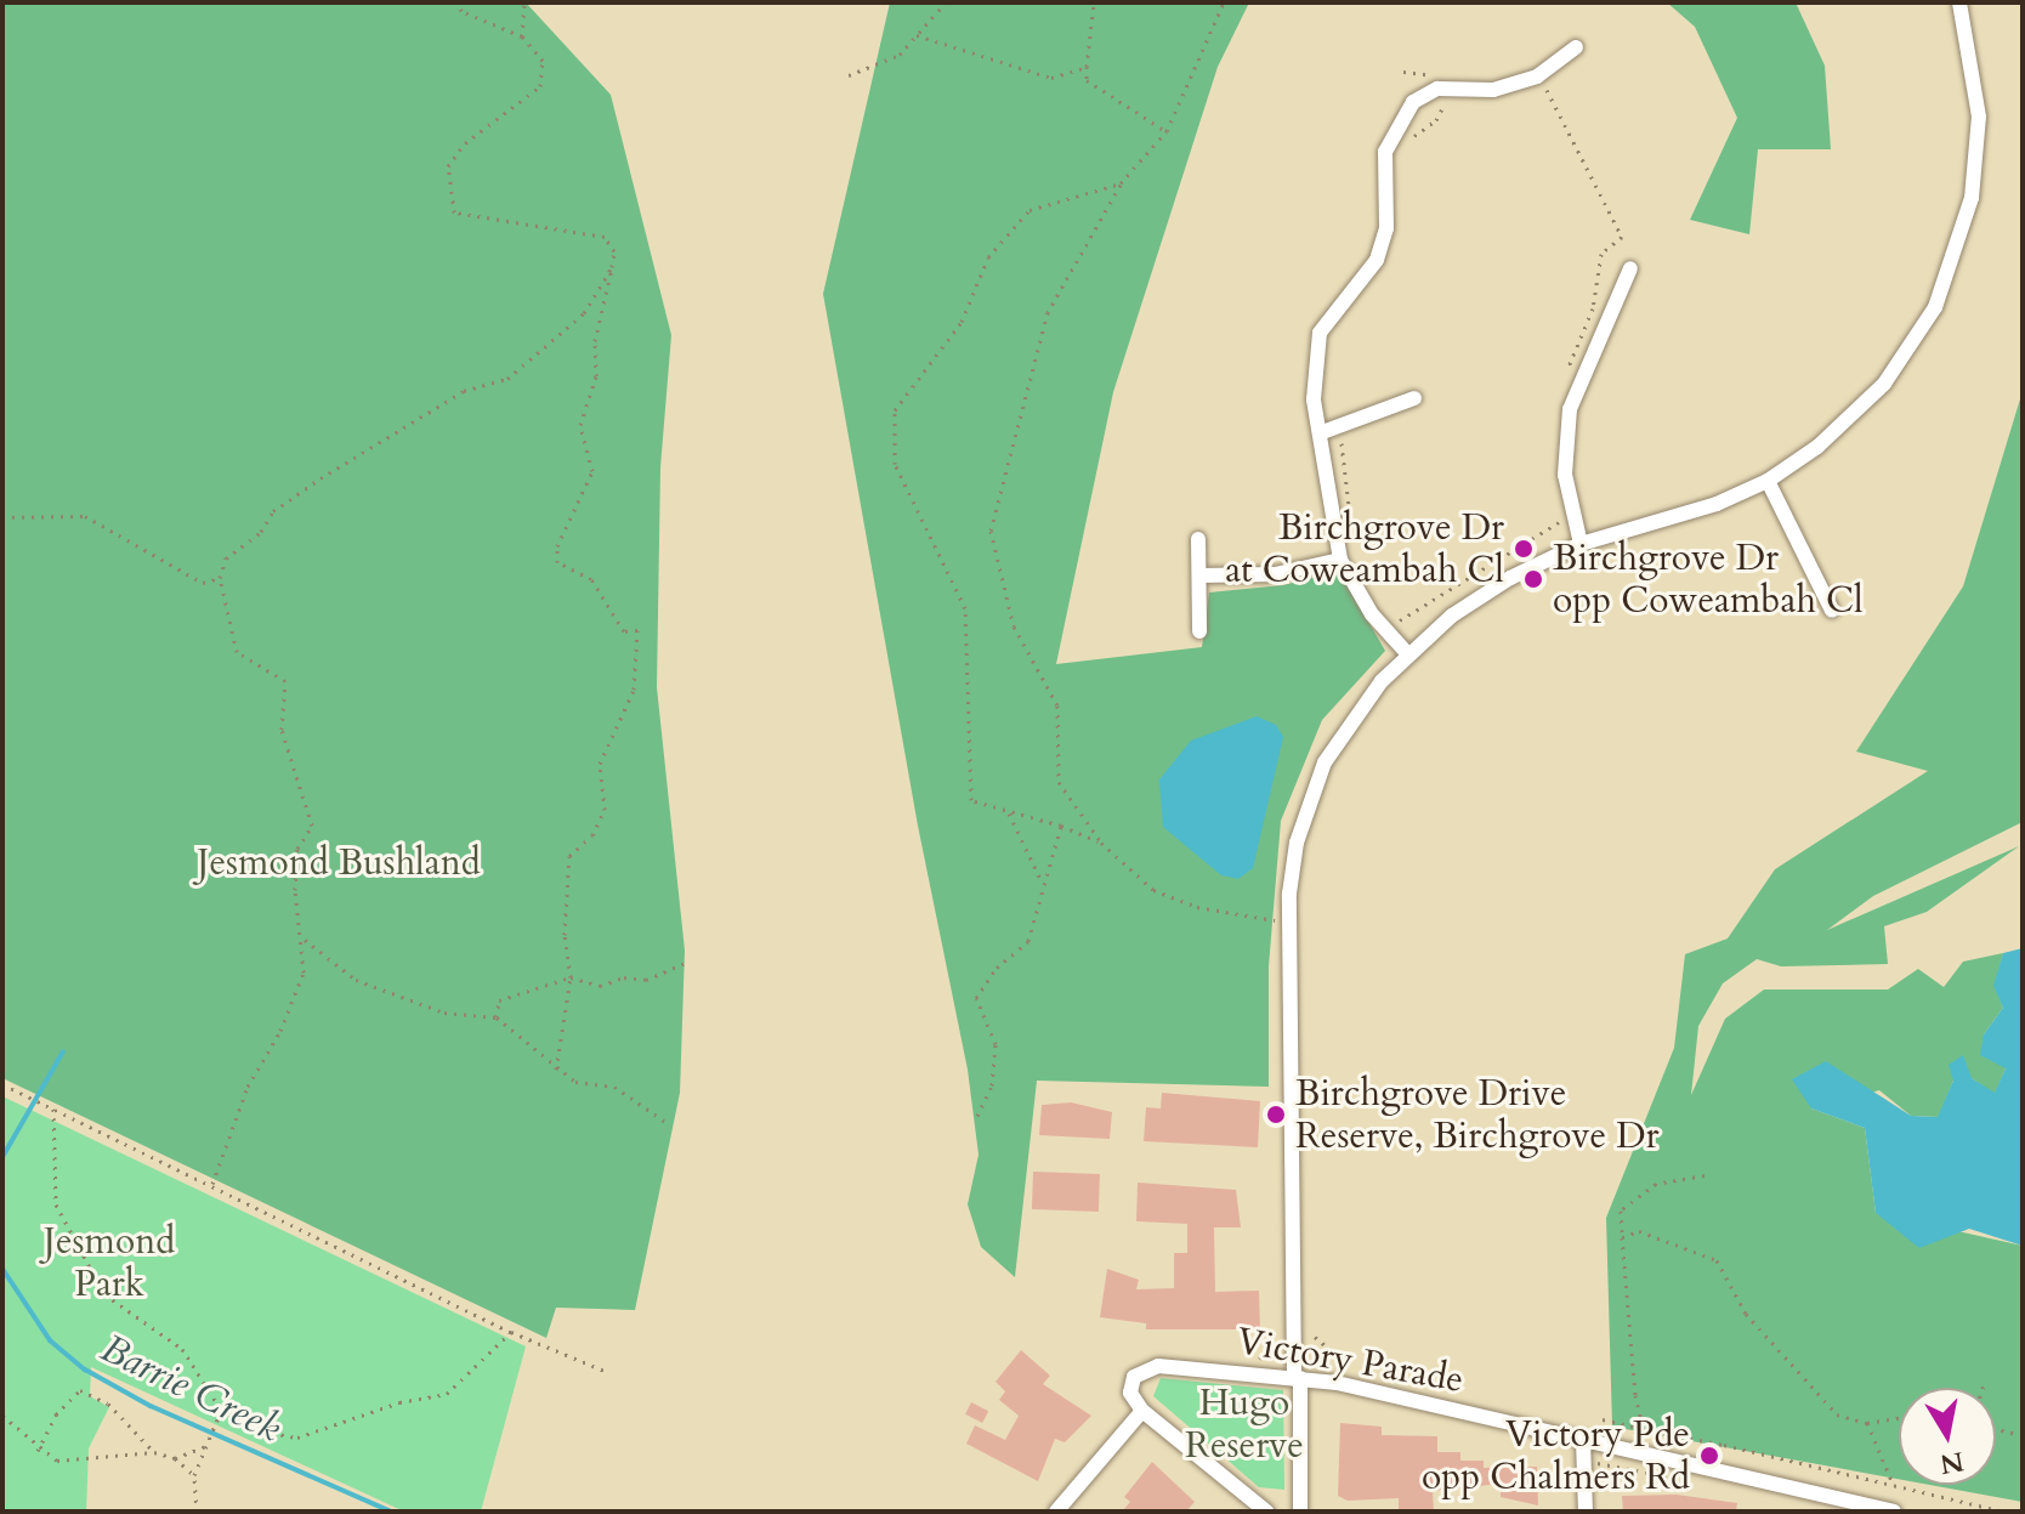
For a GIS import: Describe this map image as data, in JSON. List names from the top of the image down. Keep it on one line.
{"streets":{"street":["Victory Parade"]},"water":["Barrie Creek"],"parks":["Jesmond Bushland","Jesmond Park","Hugo Reserve"],"places":["Birchgrove Dr at Coweambah Cl","Birchgrove Dr opp Coweambah Cl","Birchgrove Drive Reserve, Birchgrove Dr","Victory Pde opp Chalmers Rd"],"north":"bottom"}
